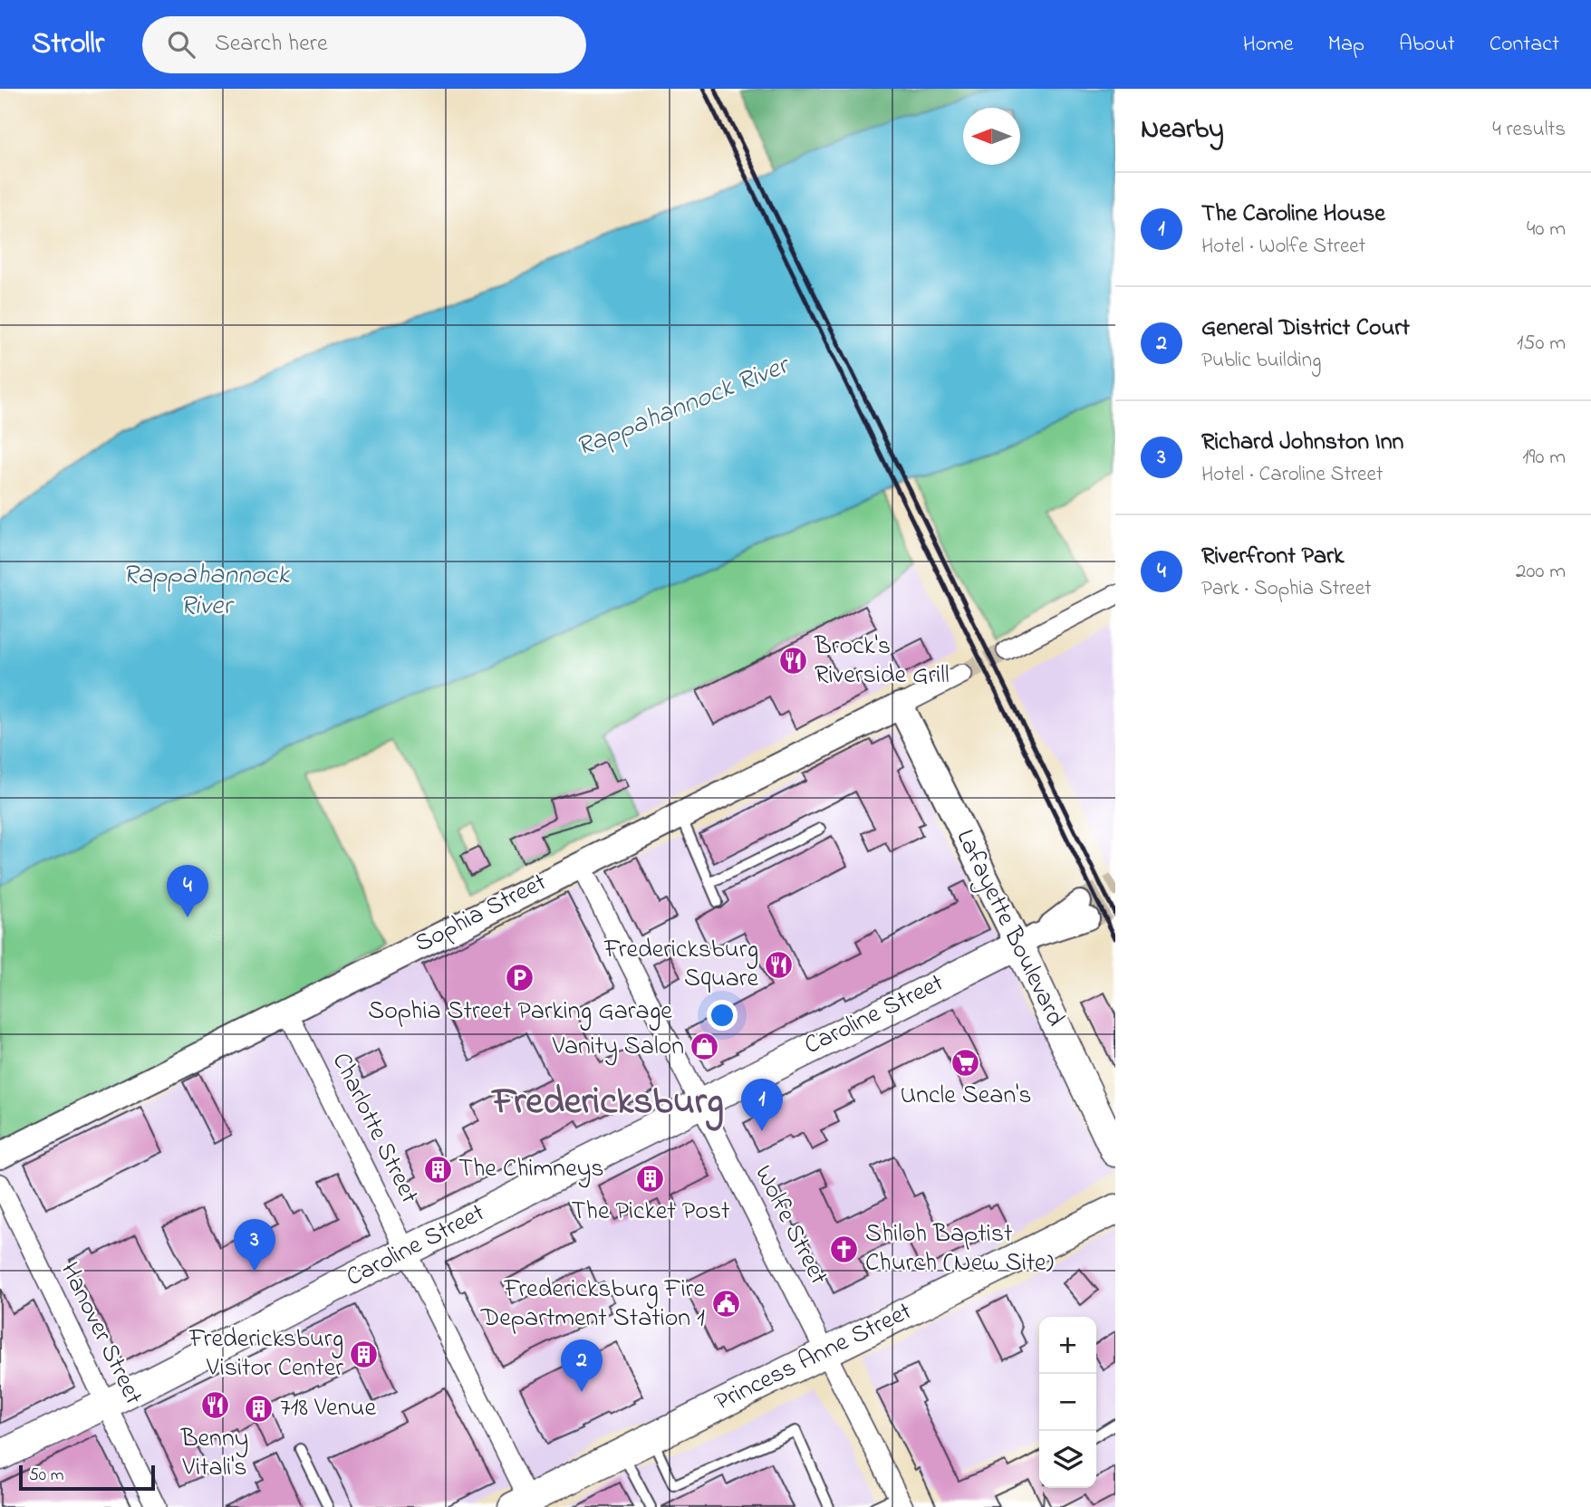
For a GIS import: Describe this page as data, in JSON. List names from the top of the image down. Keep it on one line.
{"streets":{"main road":["Sophia Street","Lafayette Boulevard","Caroline Street","Princess Anne Street"],"street":["Charlotte Street","Wolfe Street","Hanover Street"]},"crossings":[["Sophia Street","Lafayette Boulevard"],["Sophia Street","Charlotte Street"],["Sophia Street","Wolfe Street"],["Lafayette Boulevard","Caroline Street"],["Caroline Street","Charlotte Street"],["Caroline Street","Wolfe Street"],["Caroline Street","Hanover Street"],["Charlotte Street","Princess Anne Street"],["Wolfe Street","Princess Anne Street"]],"districts":["Fredericksburg"],"water":["Rappahannock River"],"places":{"restaurant":["Brock's Riverside Grill","Fredericksburg Square","Benny Vitali's"],"parking":["Sophia Street Parking Garage"],"shop":["Vanity Salon"],"supermarket":["Uncle Sean's"],"building":["The Chimneys","The Picket Post","Fredericksburg Visitor Center","718 Venue"],"church":["Shiloh Baptist Church (New Site)"],"public building":["Fredericksburg Fire Department Station 1"]},"scale_bar":"50 m","north":"left","page":{"header":"Strollr","search":"Search here","nav":["Home","Map","About","Contact"],"heading":["Nearby","4 results"],"list":[{"mark":"1","name":"The Caroline House","note":"Hotel · Wolfe Street","value":"40 m"},{"mark":"2","name":"General District Court","note":"Public building","value":"150 m"},{"mark":"3","name":"Richard Johnston Inn","note":"Hotel · Caroline Street","value":"190 m"},{"mark":"4","name":"Riverfront Park","note":"Park · Sophia Street","value":"200 m"}],"pins":["4","1","3","2"],"map_buttons":["+","−"],"scale":"50 m"}}
